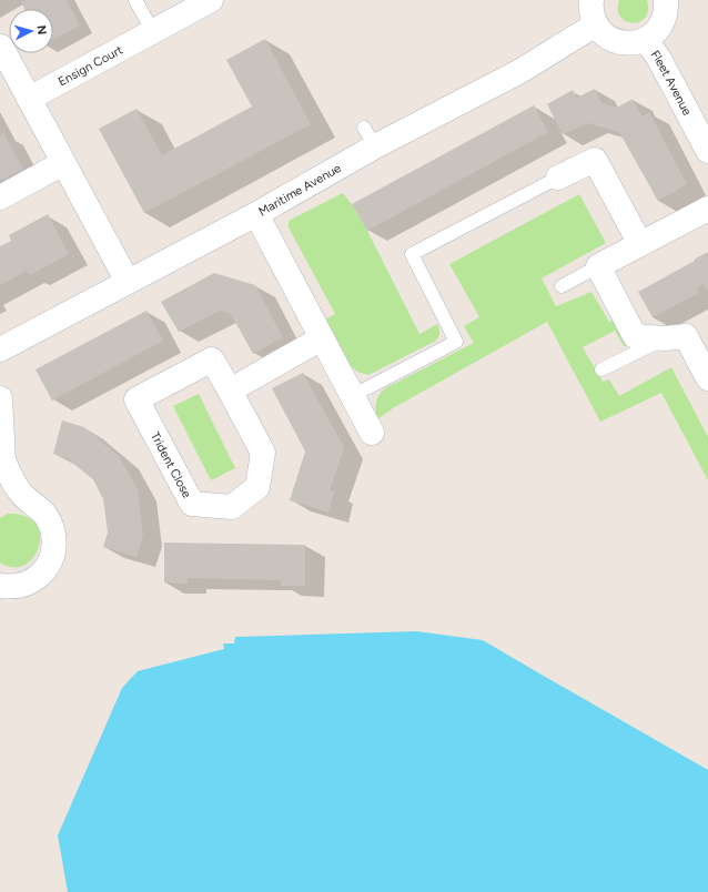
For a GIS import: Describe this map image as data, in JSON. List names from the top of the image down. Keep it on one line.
{"streets":{"street":["Ensign Court","Fleet Avenue","Maritime Avenue","Trident Close"]},"north":"right"}
